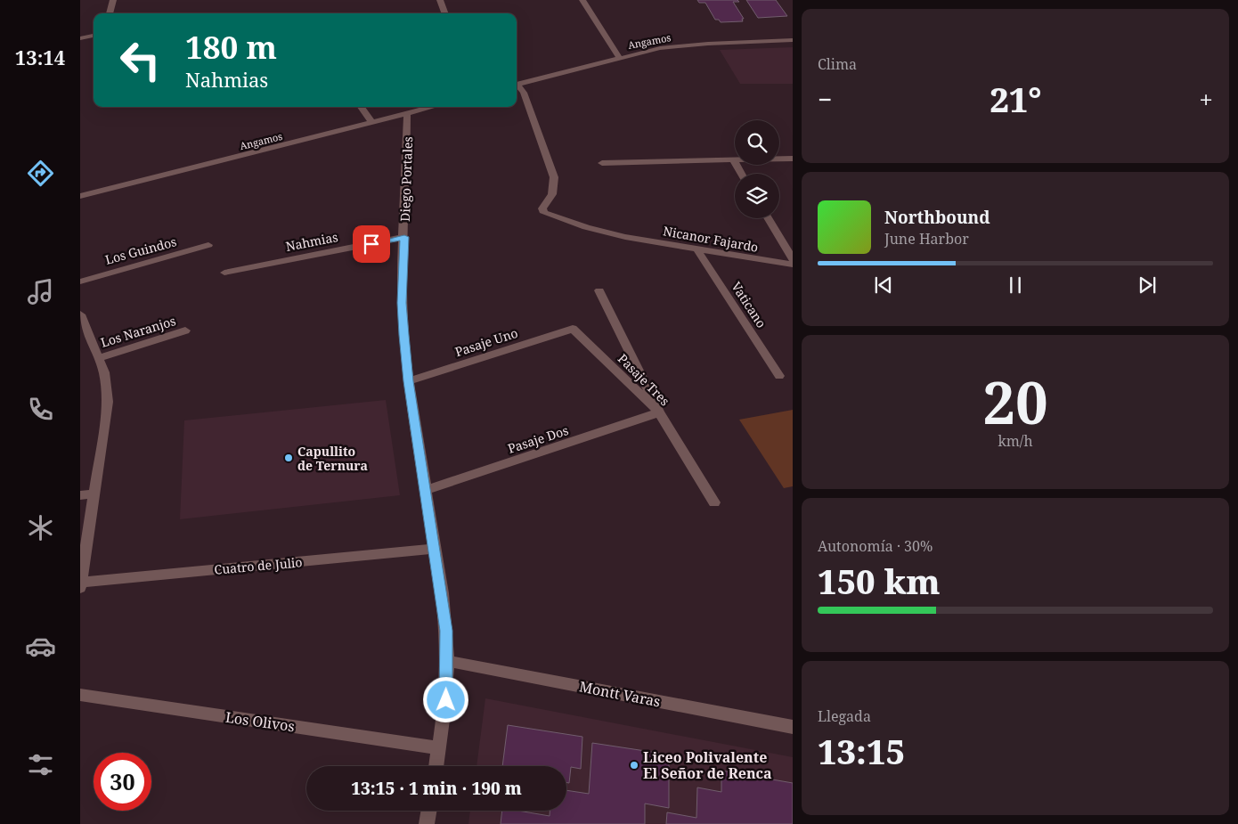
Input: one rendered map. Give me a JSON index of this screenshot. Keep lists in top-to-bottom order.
{
  "streets": {
    "street": [
      "Angamos",
      "Diego Portales",
      "Nicanor Fajardo",
      "Nahmias",
      "Los Guindos",
      "Vaticano",
      "Los Naranjos",
      "Pasaje Uno",
      "Pasaje Tres",
      "Pasaje Dos",
      "Cuatro de Julio",
      "Montt Varas",
      "Los Olivos"
    ]
  },
  "crossings": [
    ["Angamos", "Diego Portales"],
    ["Diego Portales", "Nahmias"],
    ["Diego Portales", "Pasaje Uno"],
    ["Diego Portales", "Pasaje Dos"],
    ["Diego Portales", "Cuatro de Julio"],
    ["Diego Portales", "Montt Varas"],
    ["Diego Portales", "Los Olivos"],
    ["Nicanor Fajardo", "Vaticano"],
    ["Pasaje Uno", "Pasaje Tres"],
    ["Pasaje Tres", "Pasaje Dos"]
  ],
  "places": ["Capullito de Ternura", "Liceo Polivalente El Señor de Renca"],
  "page": {
    "tabs": "13:14",
    "tile": [
      "Clima",
      ["20", "km/h"],
      ["Autonomía · 30%", "150 km"],
      ["Llegada", "13:15"]
    ],
    "turn": ["180 m", "Nahmias"],
    "heat": ["−", "21°", "+"],
    "song": ["Northbound", "June Harbor"],
    "limit": "30",
    "trip": "13:15 · 1 min · 190 m"
  }
}
